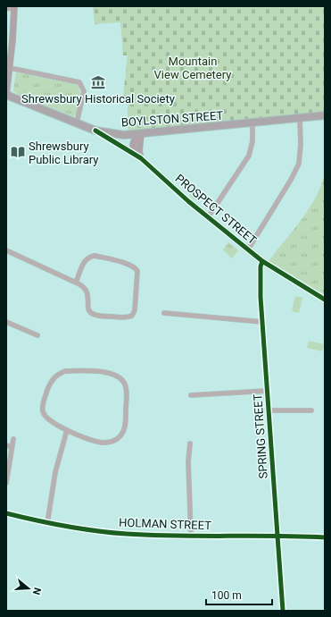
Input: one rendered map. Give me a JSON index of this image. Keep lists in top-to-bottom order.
{
  "streets": {
    "main road": ["BOYLSTON STREET"],
    "street": ["PROSPECT STREET", "SPRING STREET", "HOLMAN STREET"]
  },
  "crossings": [
    ["BOYLSTON STREET", "PROSPECT STREET"],
    ["PROSPECT STREET", "SPRING STREET"],
    ["SPRING STREET", "HOLMAN STREET"]
  ],
  "parks": ["Mountain View Cemetery"],
  "places": {
    "museum": ["Shrewsbury Historical Society"],
    "library": ["Shrewsbury Public Library"]
  },
  "scale_bar": "100 m",
  "north": "right"
}
